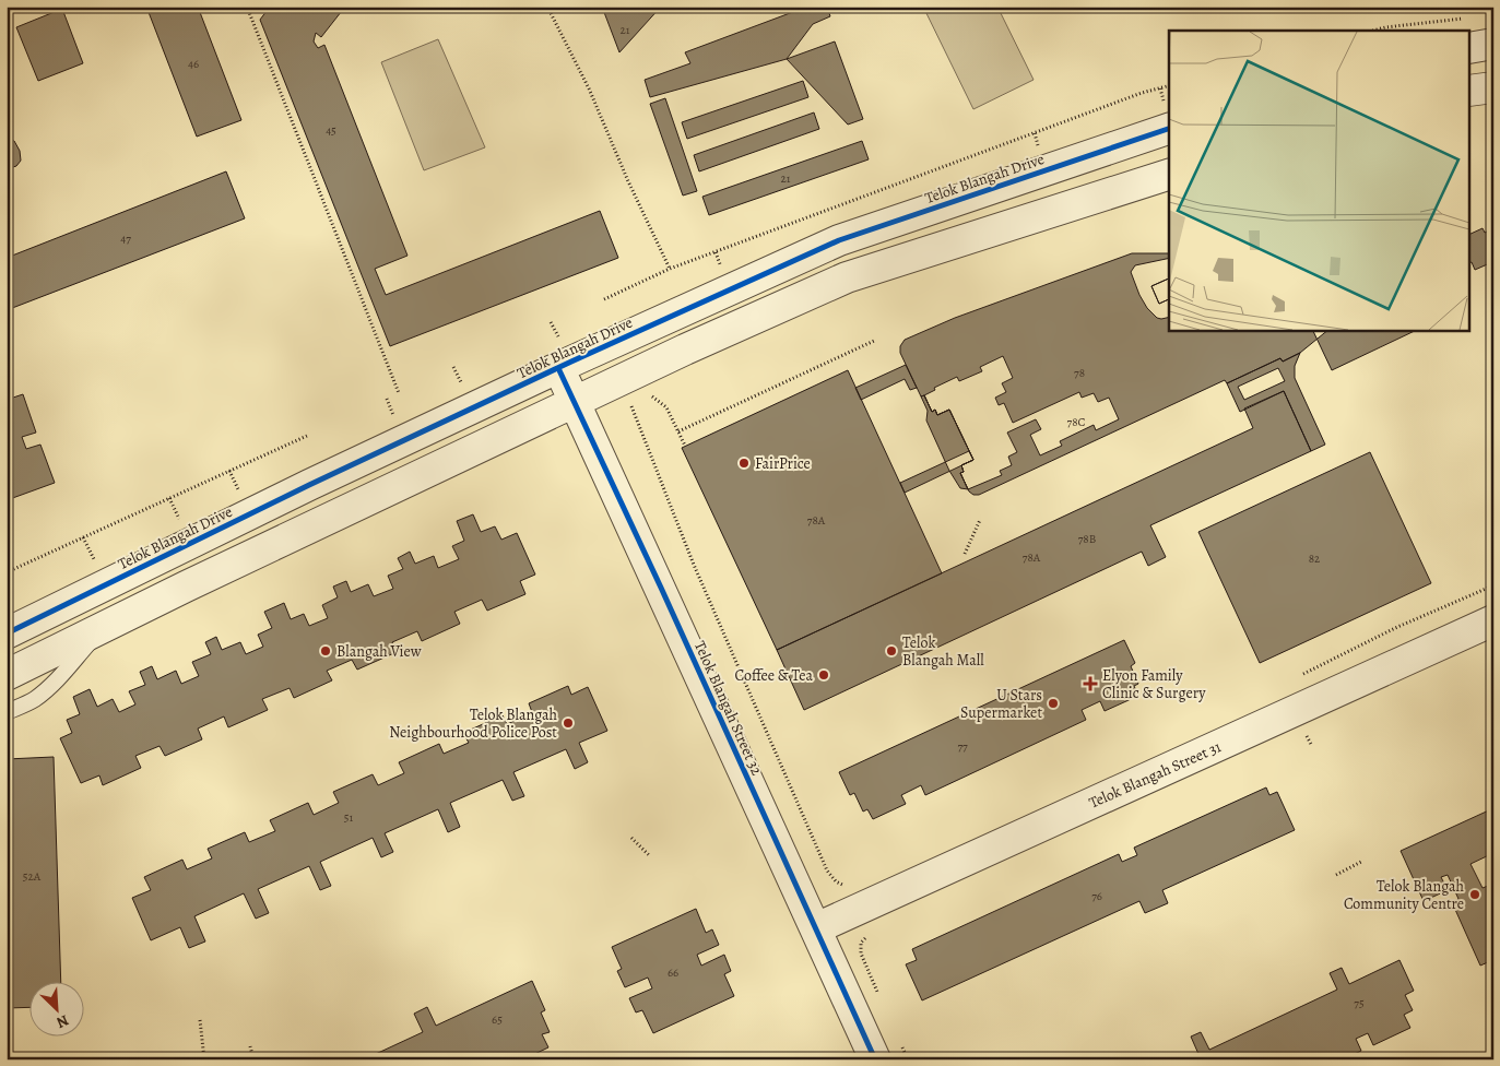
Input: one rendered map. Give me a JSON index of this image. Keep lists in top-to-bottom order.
{
  "streets": {
    "street": ["Telok Blangah Drive", "Telok Blangah Street 32", "Telok Blangah Street 31"]
  },
  "crossings": [
    ["Telok Blangah Drive", "Telok Blangah Street 32"],
    ["Telok Blangah Street 32", "Telok Blangah Street 31"]
  ],
  "places": {
    "other": [
      "FairPrice",
      "Blangah View",
      "Telok Blangah Mall",
      "Coffee & Tea",
      "U Stars Supermarket",
      "Telok Blangah Neighbourhood Police Post",
      "Telok Blangah Community Centre"
    ],
    "health": ["Elyon Family Clinic & Surgery"]
  },
  "house_numbers": [
    "21",
    "46",
    "45",
    "21",
    "47",
    "78",
    "78C",
    "78A",
    "78B",
    "78A",
    "82",
    "77",
    "51",
    "52A",
    "76",
    "66",
    "75",
    "65"
  ],
  "north": "bottom right"
}
